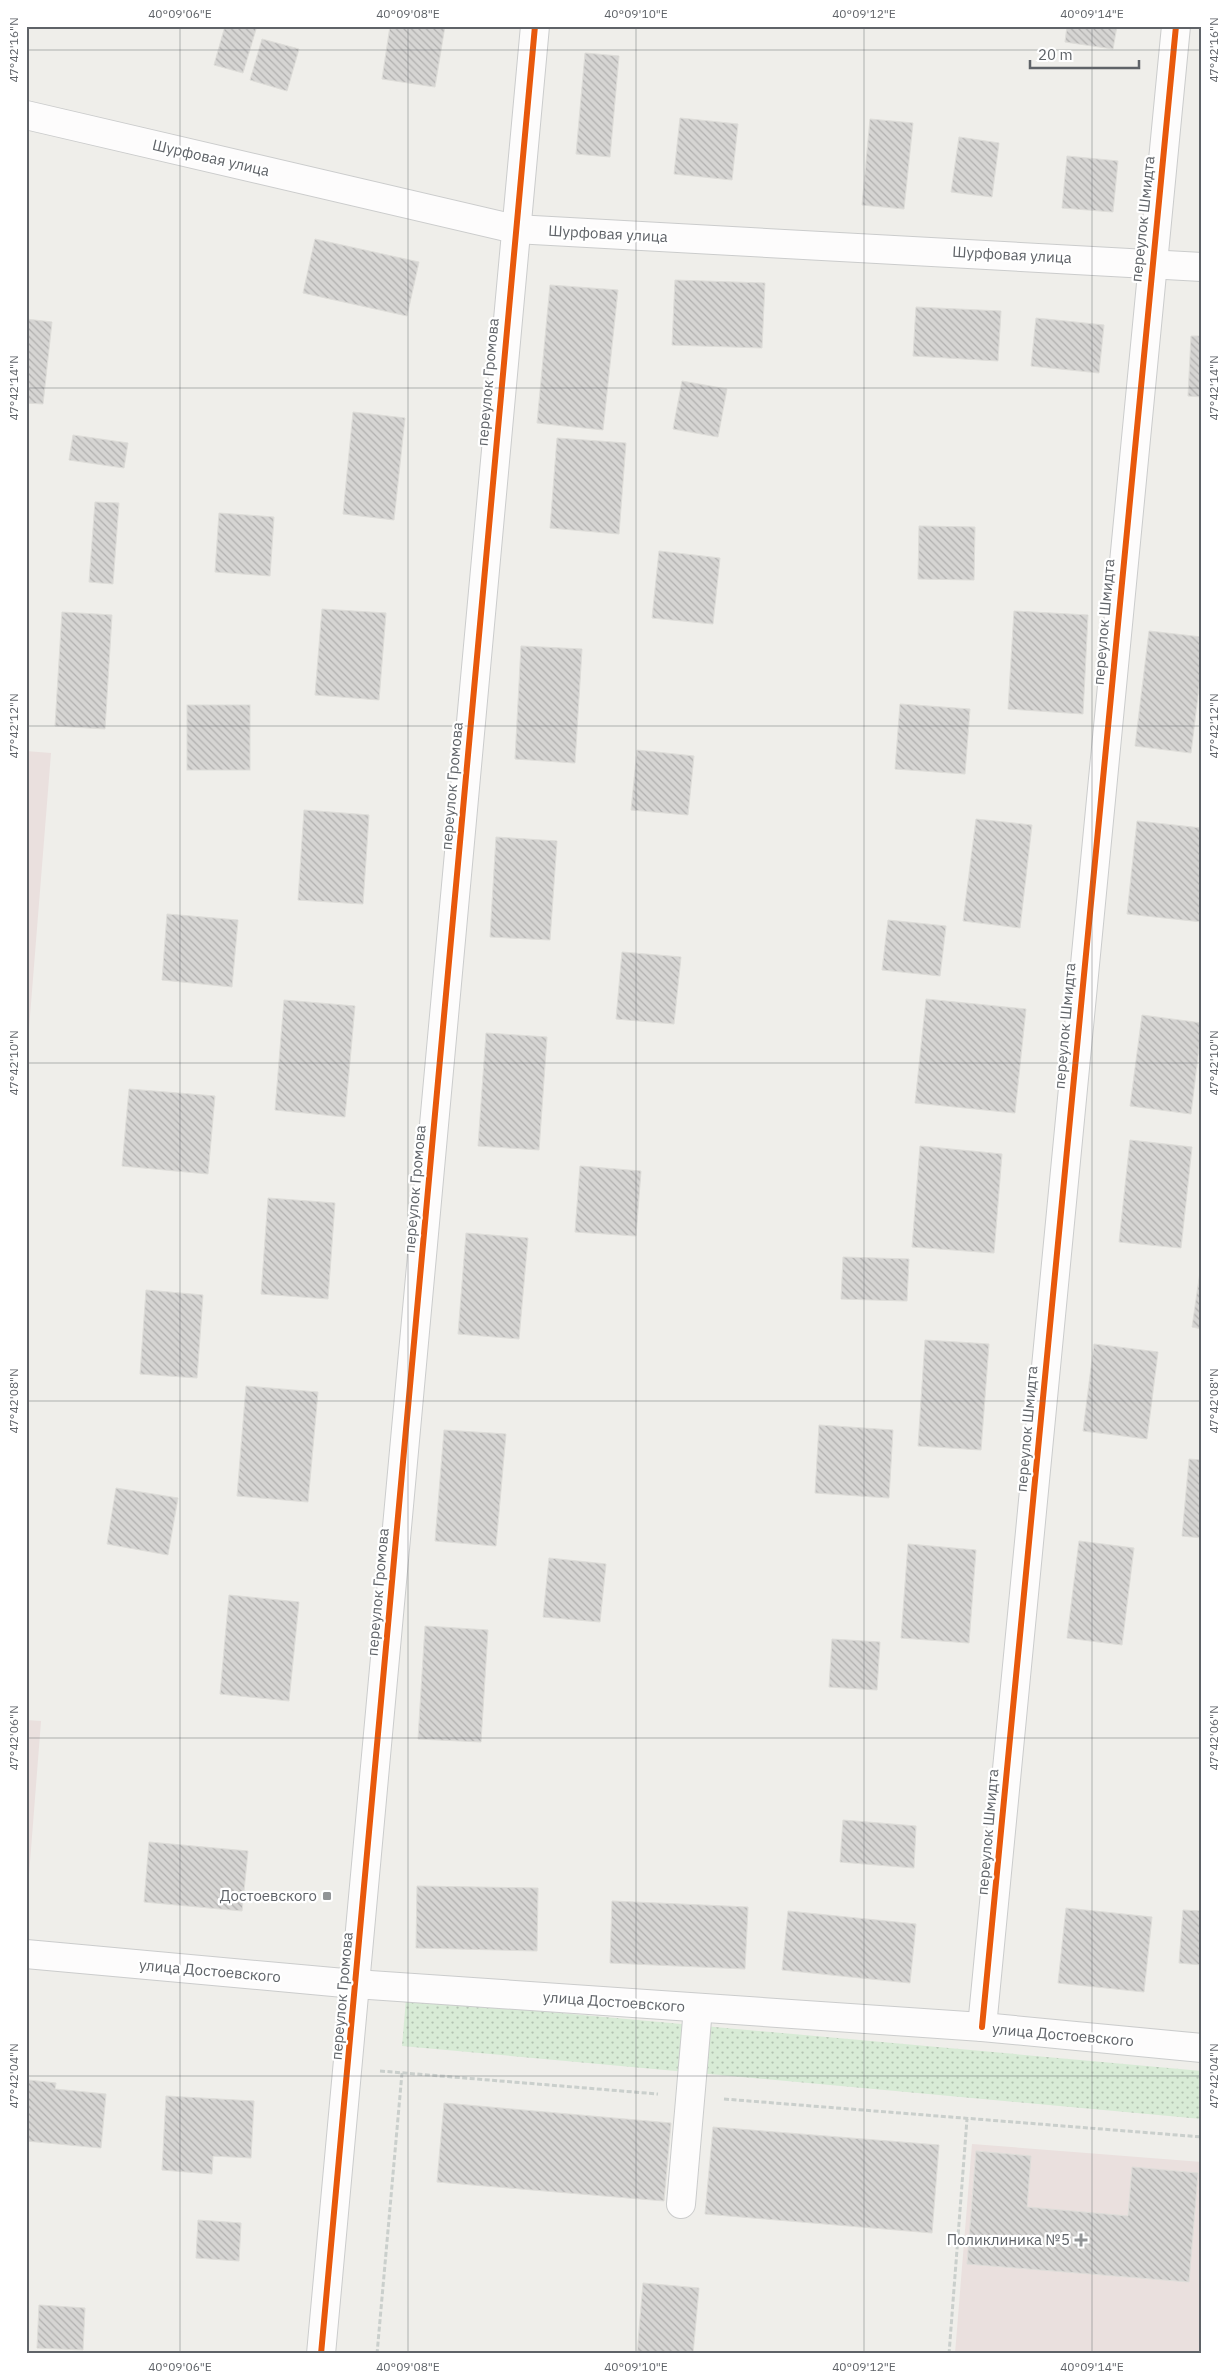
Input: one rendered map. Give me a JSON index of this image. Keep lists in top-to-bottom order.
{
  "streets": {
    "street": [
      "Шурфовая улица",
      "переулок Шмидта",
      "переулок Громова",
      "улица Достоевского"
    ]
  },
  "crossings": [
    ["Шурфовая улица", "переулок Шмидта"],
    ["Шурфовая улица", "переулок Громова"],
    ["переулок Шмидта", "улица Достоевского"],
    ["переулок Громова", "улица Достоевского"]
  ],
  "places": {
    "transit": ["Достоевского"],
    "health": ["Поликлиника №5"]
  },
  "scale_bar": "20 m",
  "coordinates": [
    "40°09'06\"E",
    "40°09'08\"E",
    "40°09'10\"E",
    "40°09'12\"E",
    "40°09'14\"E",
    "47°42'16\"N",
    "47°42'14\"N",
    "47°42'12\"N",
    "47°42'10\"N",
    "47°42'08\"N",
    "47°42'06\"N",
    "47°42'04\"N"
  ]
}
